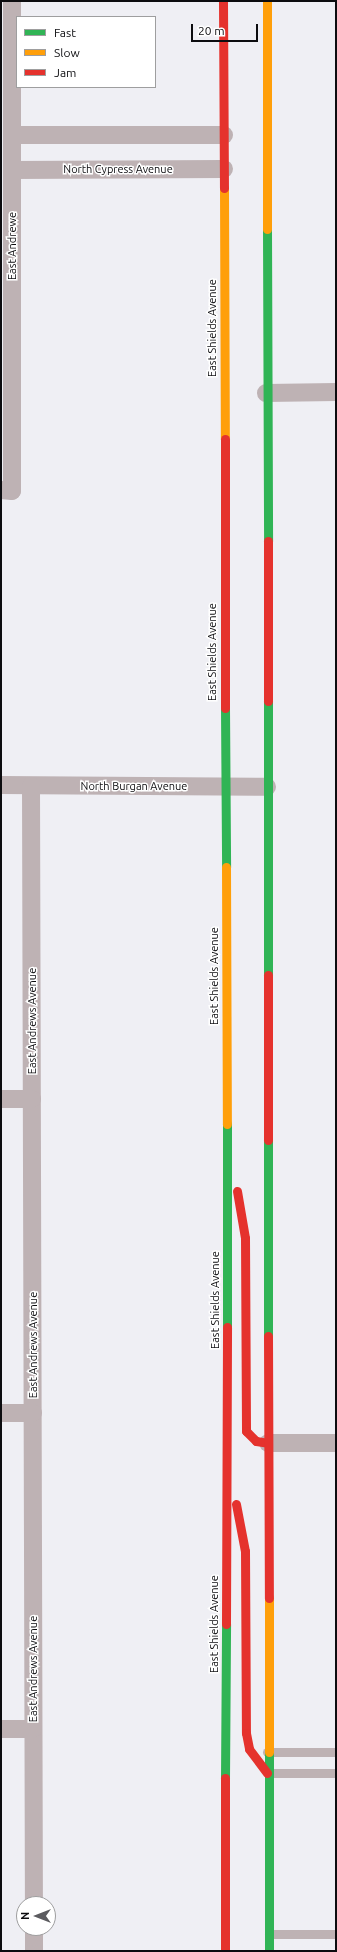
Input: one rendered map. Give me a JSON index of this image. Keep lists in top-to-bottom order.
{
  "streets": {
    "main road": ["East Shields Avenue"],
    "street": [
      "North Cypress Avenue",
      "East Andrewe",
      "North Burgan Avenue",
      "East Andrews Avenue"
    ]
  },
  "crossings": [
    ["North Cypress Avenue", "East Andrewe"],
    ["North Cypress Avenue", "East Shields Avenue"],
    ["East Shields Avenue", "North Burgan Avenue"],
    ["North Burgan Avenue", "East Andrews Avenue"]
  ],
  "legend": ["Fast", "Slow", "Jam"],
  "scale_bar": "20 m",
  "north": "left"
}
